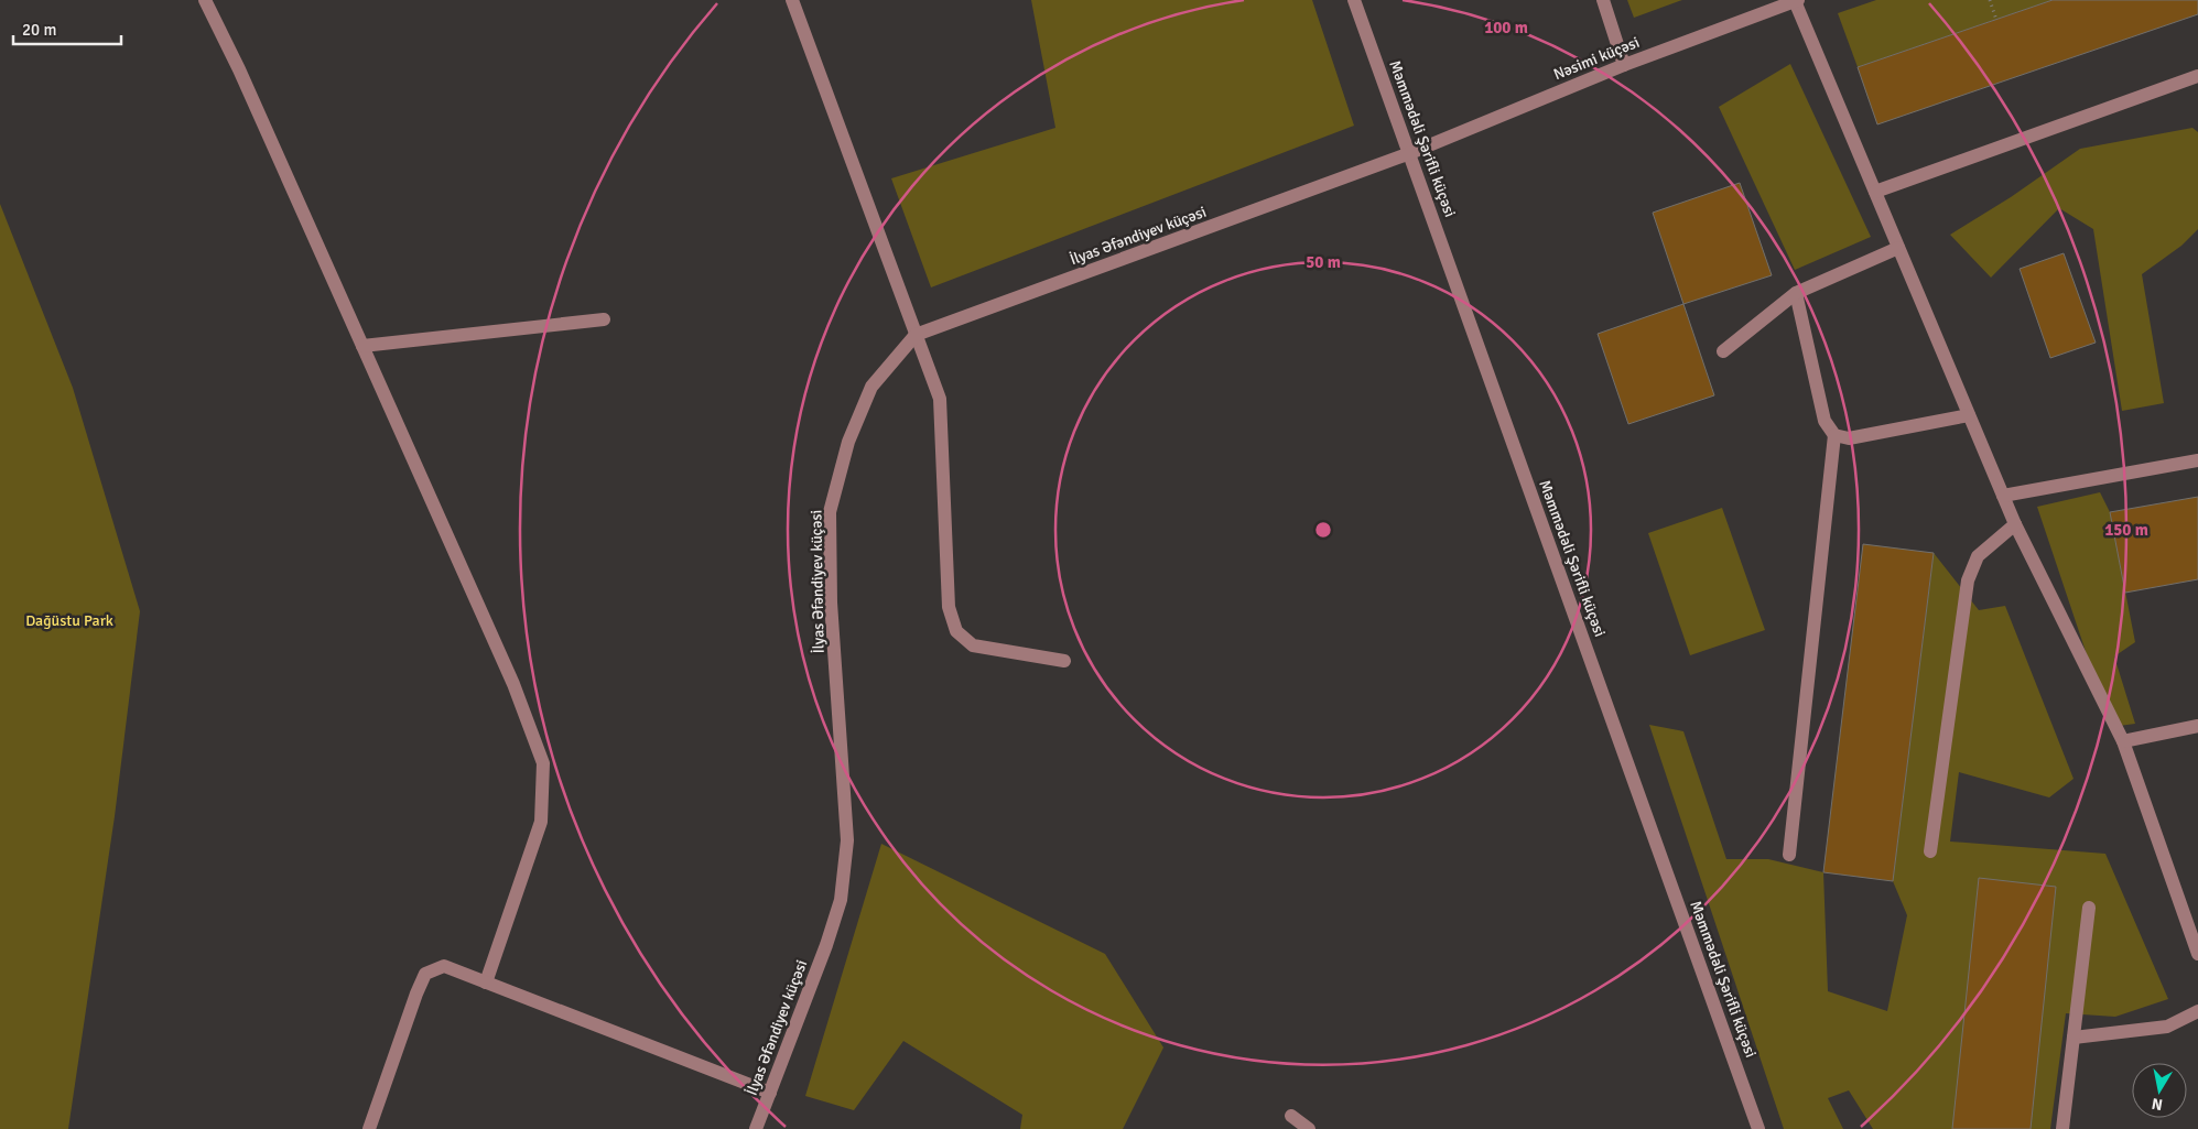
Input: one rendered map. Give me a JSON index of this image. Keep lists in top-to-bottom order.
{
  "streets": {
    "street": ["Nəsimi küçəsi", "Məmmədəli Şərifli küçəsi", "İlyas Əfəndiyev küçəsi"]
  },
  "crossings": [
    ["Nəsimi küçəsi", "Məmmədəli Şərifli küçəsi"],
    ["Nəsimi küçəsi", "İlyas Əfəndiyev küçəsi"],
    ["Məmmədəli Şərifli küçəsi", "İlyas Əfəndiyev küçəsi"]
  ],
  "parks": ["Dağüstu Park"],
  "scale_bar": "20 m",
  "north": "bottom",
  "rings": ["100 m", "50 m", "150 m"]
}
